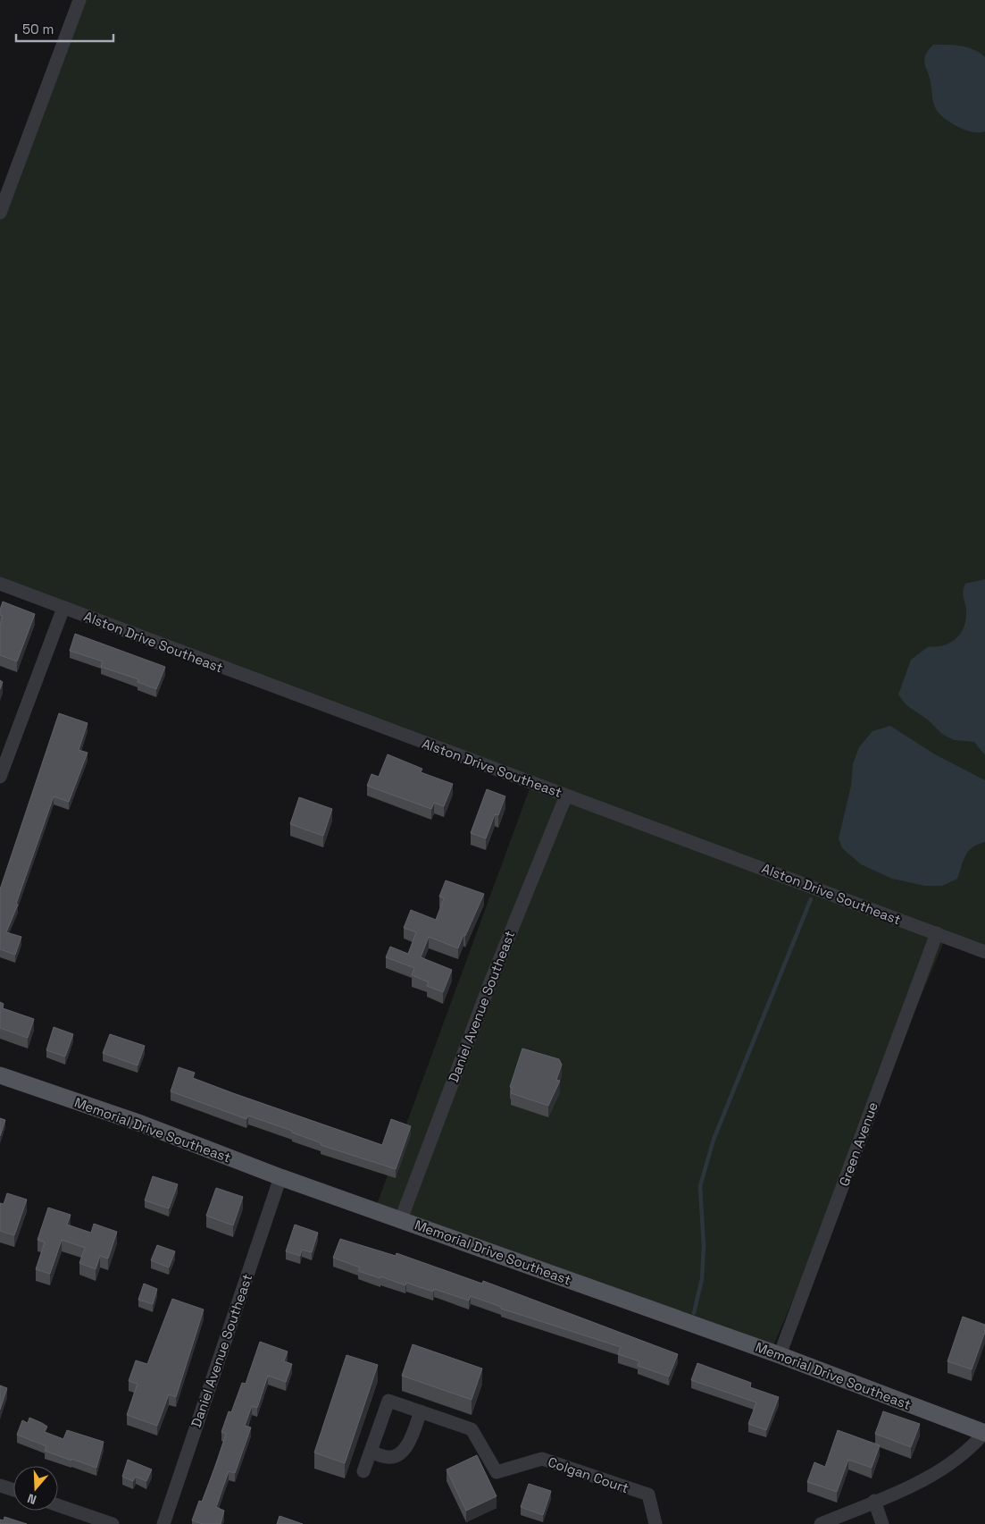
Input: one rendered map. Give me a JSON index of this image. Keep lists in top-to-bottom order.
{
  "streets": {
    "main road": ["Memorial Drive Southeast"],
    "street": [
      "Alston Drive Southeast",
      "Daniel Avenue Southeast",
      "Green Avenue",
      "Colgan Court"
    ]
  },
  "crossings": [
    ["Alston Drive Southeast", "Daniel Avenue Southeast"],
    ["Alston Drive Southeast", "Green Avenue"],
    ["Daniel Avenue Southeast", "Memorial Drive Southeast"],
    ["Memorial Drive Southeast", "Green Avenue"]
  ],
  "scale_bar": "50 m",
  "north": "bottom"
}
